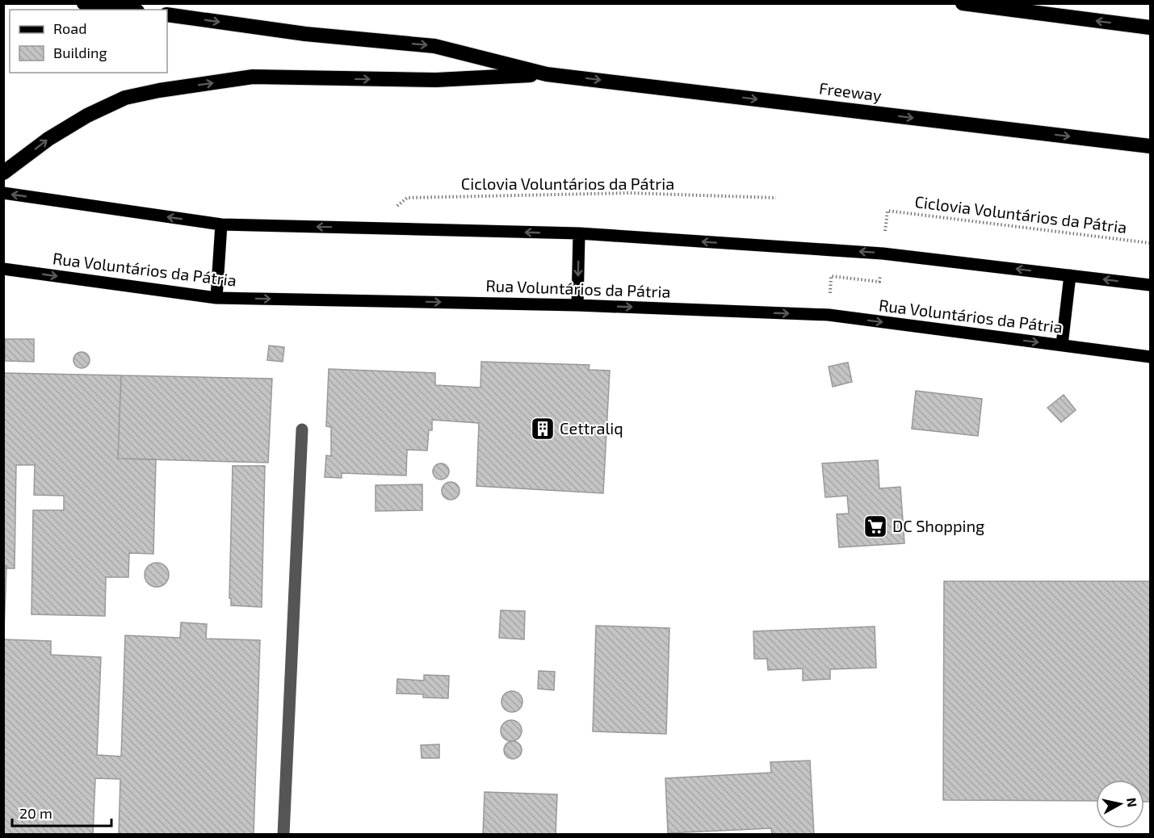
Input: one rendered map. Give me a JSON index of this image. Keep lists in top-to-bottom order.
{
  "streets": {
    "highway": ["Freeway"],
    "main road": ["Rua Voluntários da Pátria"],
    "path": ["Ciclovia Voluntários da Pátria"]
  },
  "places": {
    "building": ["Cettraliq"],
    "supermarket": ["DC Shopping"]
  },
  "legend": ["Road", "Building"],
  "scale_bar": "20 m",
  "north": "right"
}
